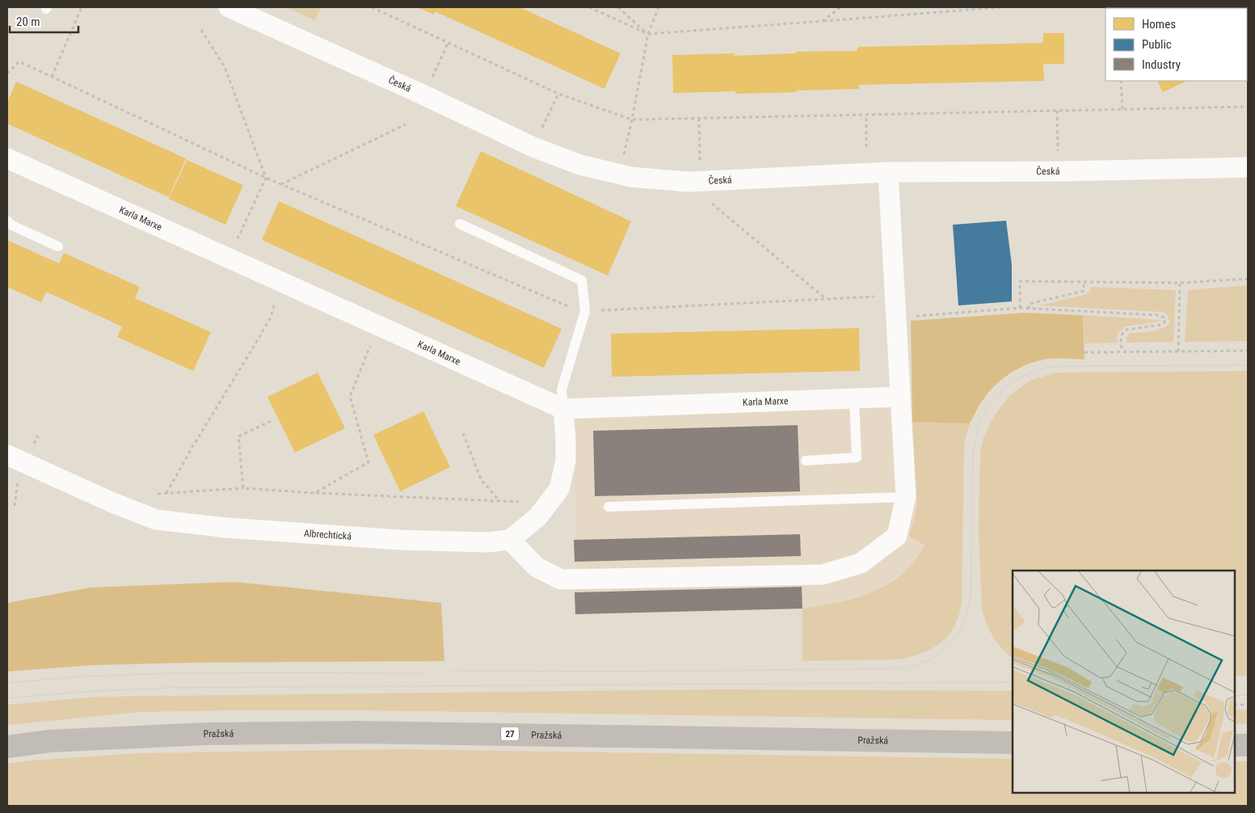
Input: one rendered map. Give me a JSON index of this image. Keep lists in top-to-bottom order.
{
  "streets": {
    "main road": ["Pražská", "27"],
    "street": ["Česká", "Karla Marxe", "Albrechtická"]
  },
  "crossings": [
    ["Karla Marxe", "Albrechtická"]
  ],
  "legend": ["Homes", "Public", "Industry"],
  "scale_bar": "20 m"
}
